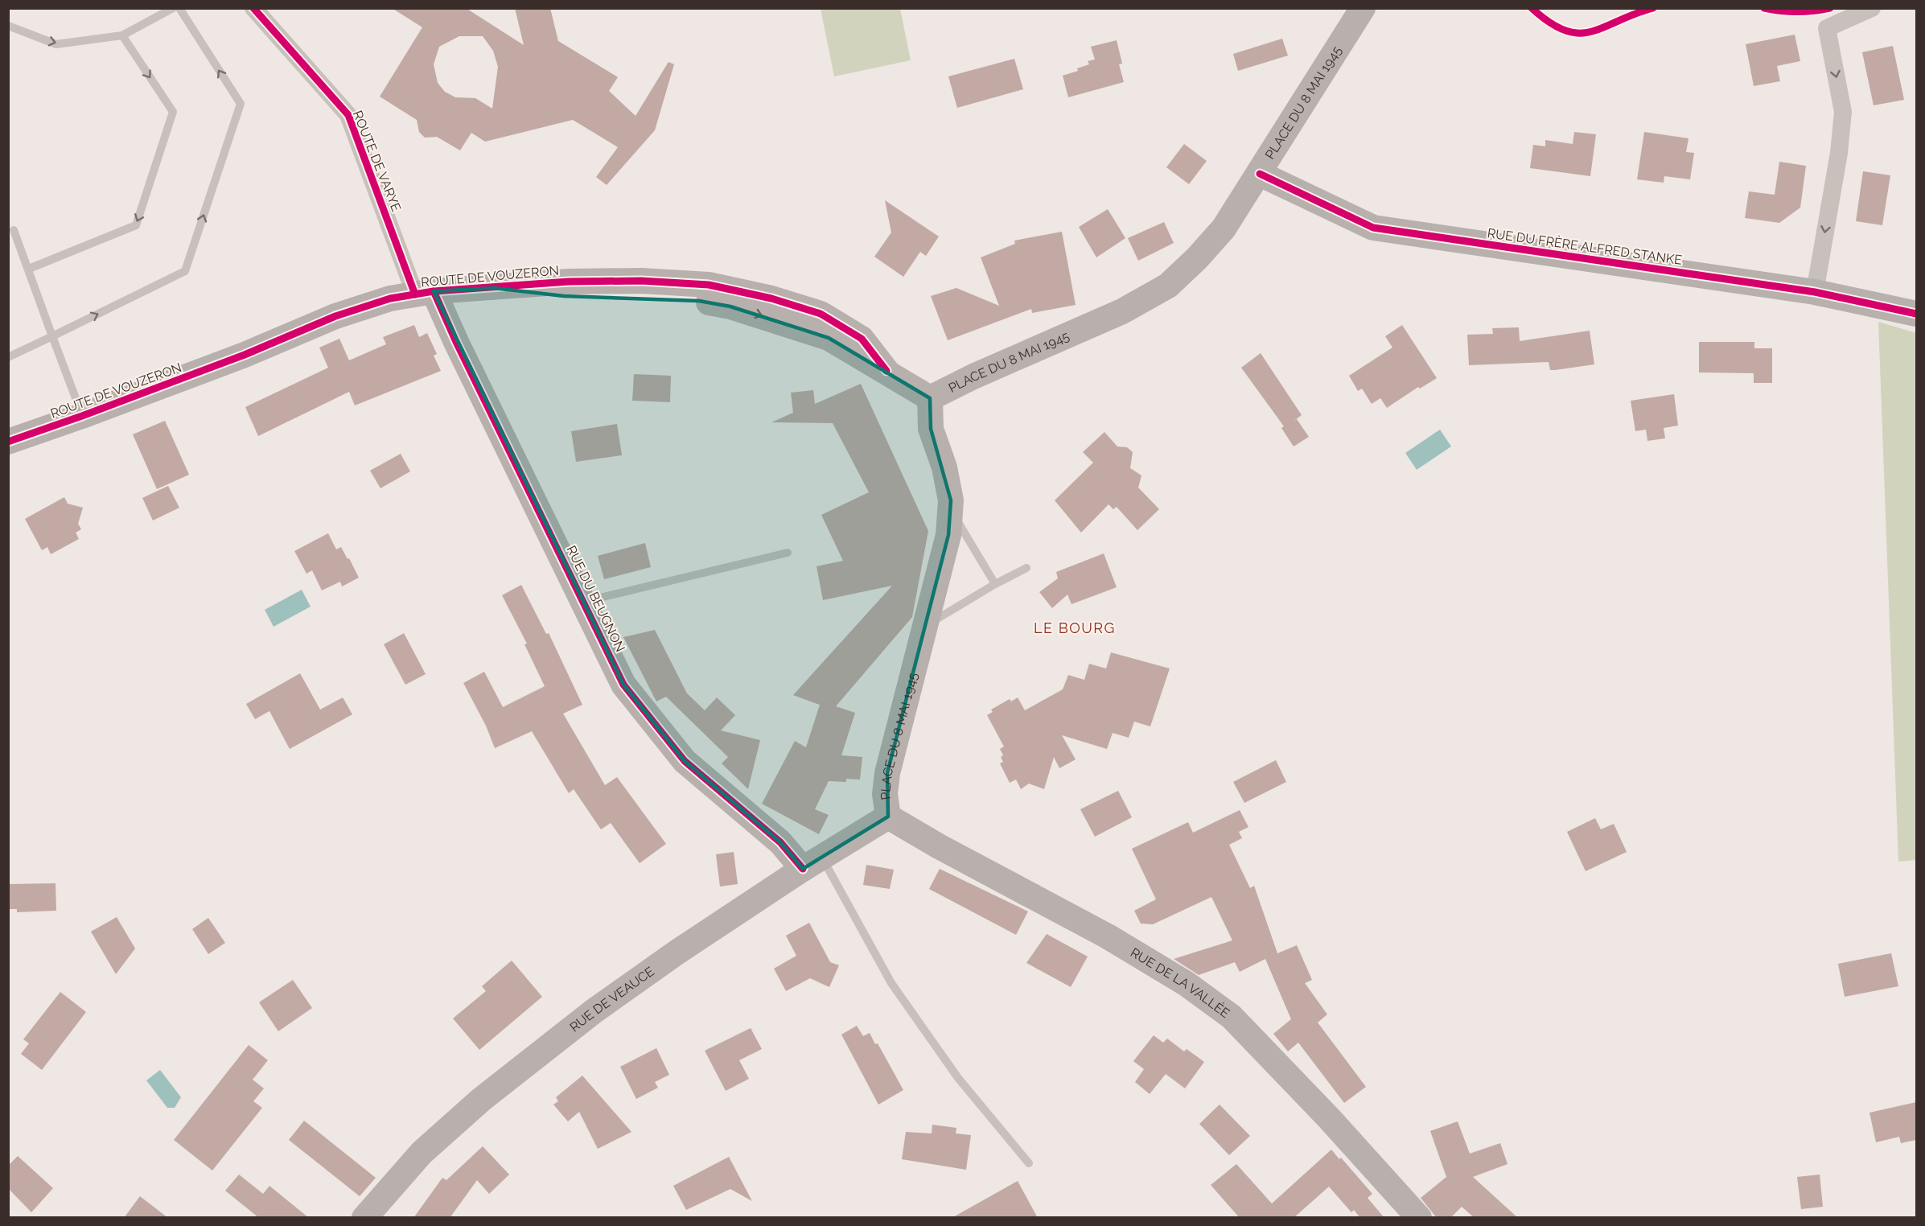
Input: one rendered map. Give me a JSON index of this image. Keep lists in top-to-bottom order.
{
  "streets": {
    "street": [
      "PLACE DU 8 MAI 1945",
      "ROUTE DE VARYE",
      "RUE DU FRÈRE ALFRED STANKE",
      "ROUTE DE VOUZERON",
      "RUE DU BEUGNON",
      "RUE DE LA VALLÉE",
      "RUE DE VEAUCE"
    ]
  },
  "crossings": [
    ["PLACE DU 8 MAI 1945", "RUE DU FRÈRE ALFRED STANKE"],
    ["PLACE DU 8 MAI 1945", "ROUTE DE VOUZERON"],
    ["PLACE DU 8 MAI 1945", "RUE DE LA VALLÉE"],
    ["PLACE DU 8 MAI 1945", "RUE DE VEAUCE"],
    ["ROUTE DE VARYE", "ROUTE DE VOUZERON"],
    ["ROUTE DE VARYE", "RUE DU BEUGNON"],
    ["ROUTE DE VOUZERON", "RUE DU BEUGNON"],
    ["RUE DU BEUGNON", "RUE DE VEAUCE"],
    ["RUE DE LA VALLÉE", "RUE DE VEAUCE"]
  ],
  "districts": ["LE BOURG"]
}
